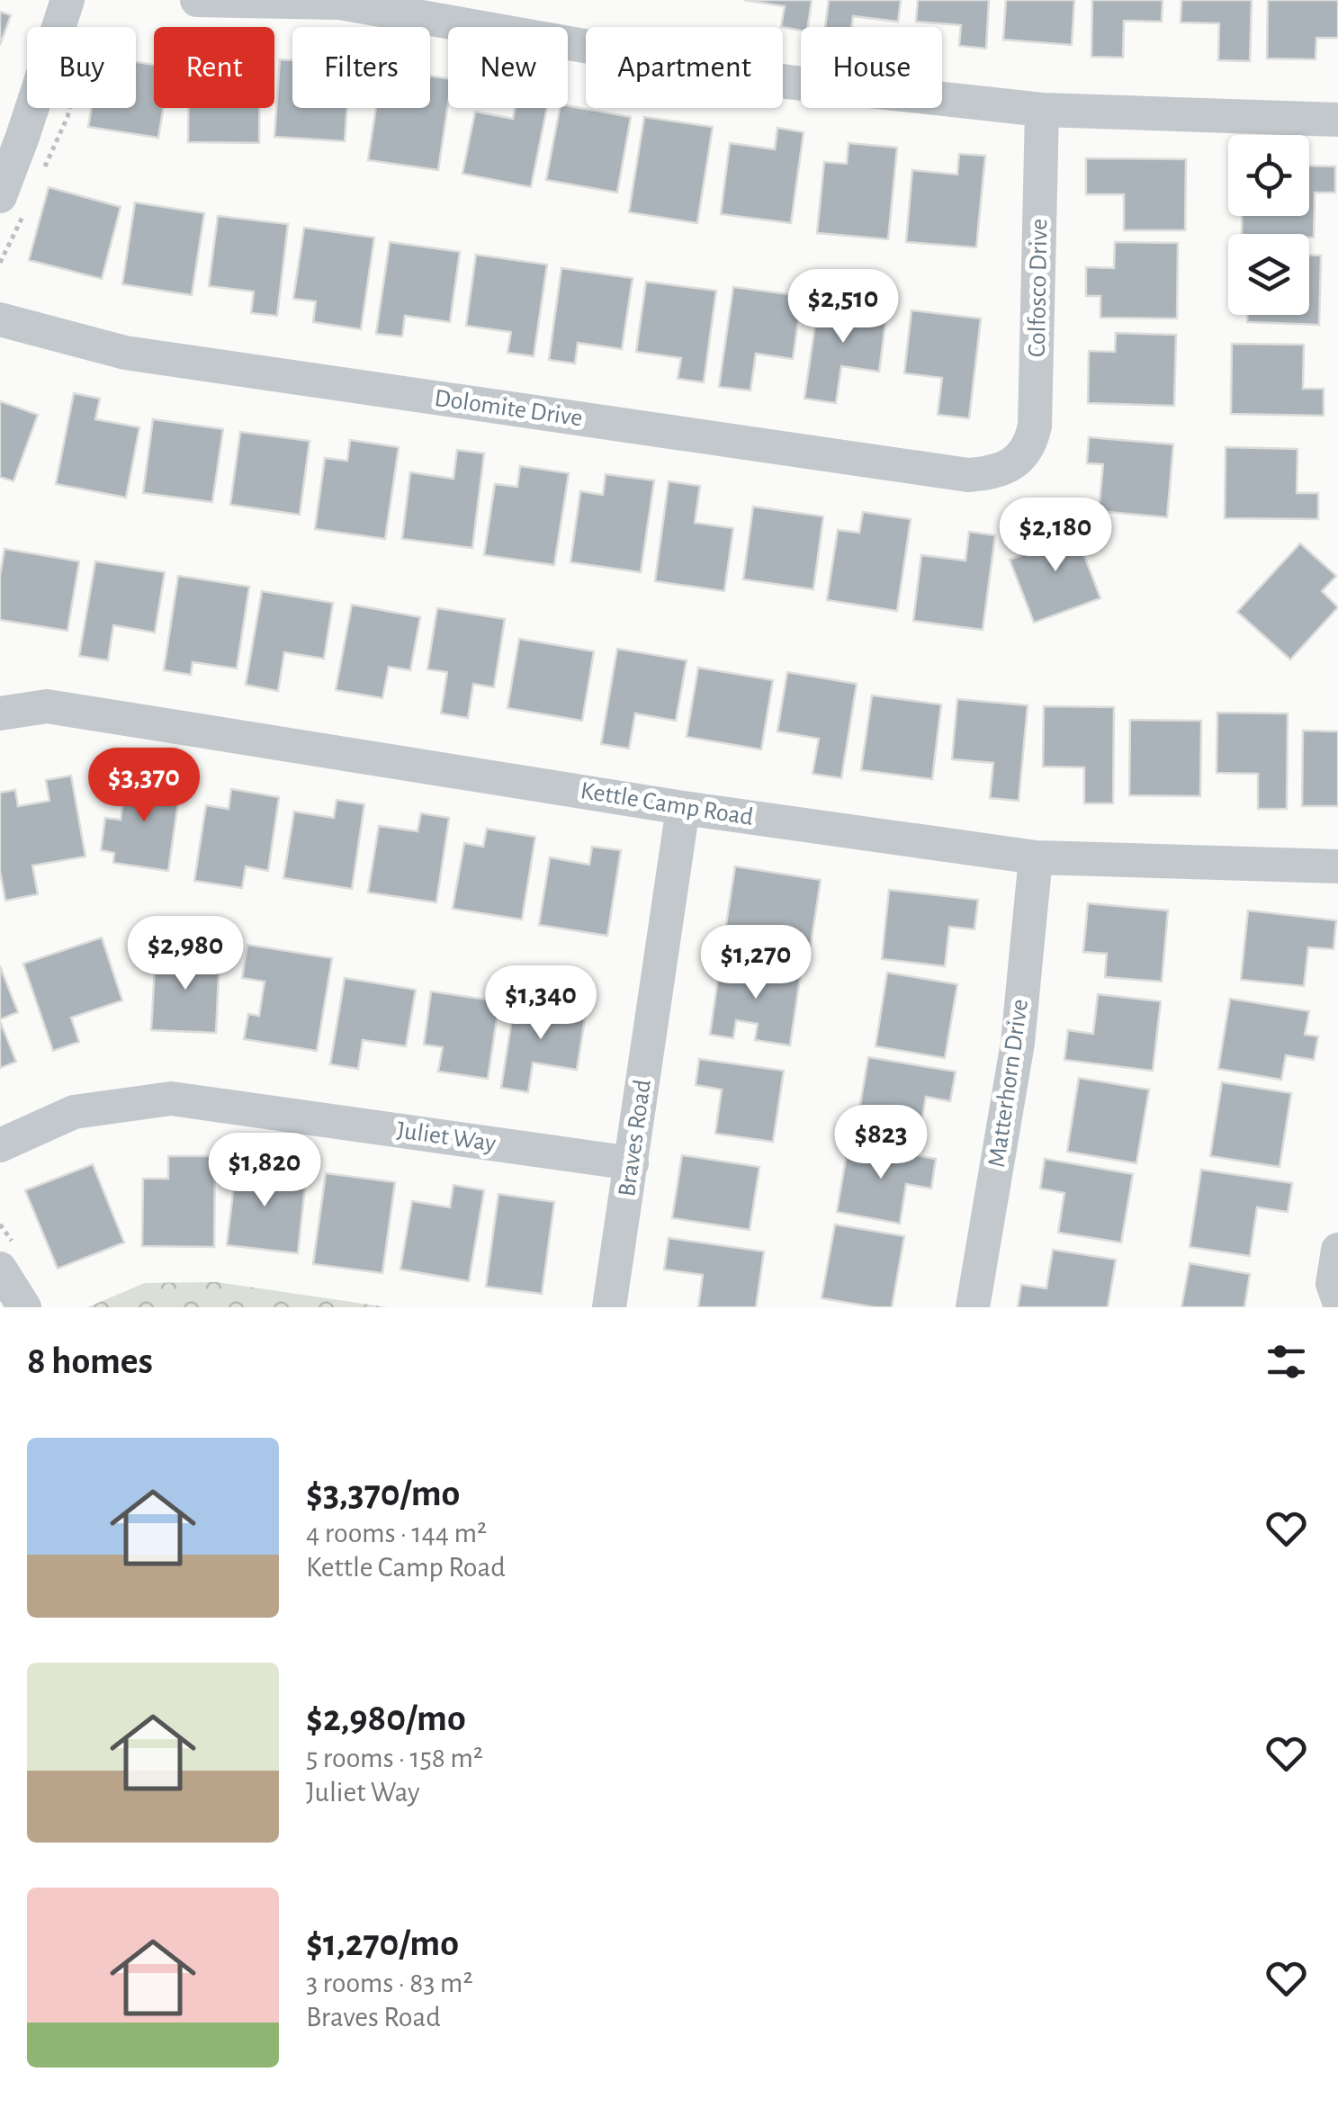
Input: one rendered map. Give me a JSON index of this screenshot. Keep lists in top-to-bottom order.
{
  "streets": {
    "street": [
      "Colfosco Drive",
      "Dolomite Drive",
      "Kettle Camp Road",
      "Matterhorn Drive",
      "Juliet Way",
      "Braves Road"
    ]
  },
  "crossings": [
    ["Colfosco Drive", "Dolomite Drive"],
    ["Kettle Camp Road", "Matterhorn Drive"],
    ["Kettle Camp Road", "Braves Road"],
    ["Juliet Way", "Braves Road"]
  ],
  "page": {
    "chip": [
      "Buy",
      "Rent",
      "Filters",
      "New",
      "Apartment",
      "House"
    ],
    "price": [
      "$2,510",
      "$2,180",
      "$3,370",
      "$2,980",
      "$1,270",
      "$1,340",
      "$823",
      "$1,820"
    ],
    "heading": "8 homes",
    "list": [
      {
        "name": "$3,370/mo",
        "note": "4 rooms · 144 m² · Kettle Camp Road"
      },
      {
        "name": "$2,980/mo",
        "note": "5 rooms · 158 m² · Juliet Way"
      },
      {
        "name": "$1,270/mo",
        "note": "3 rooms · 83 m² · Braves Road"
      }
    ]
  }
}
